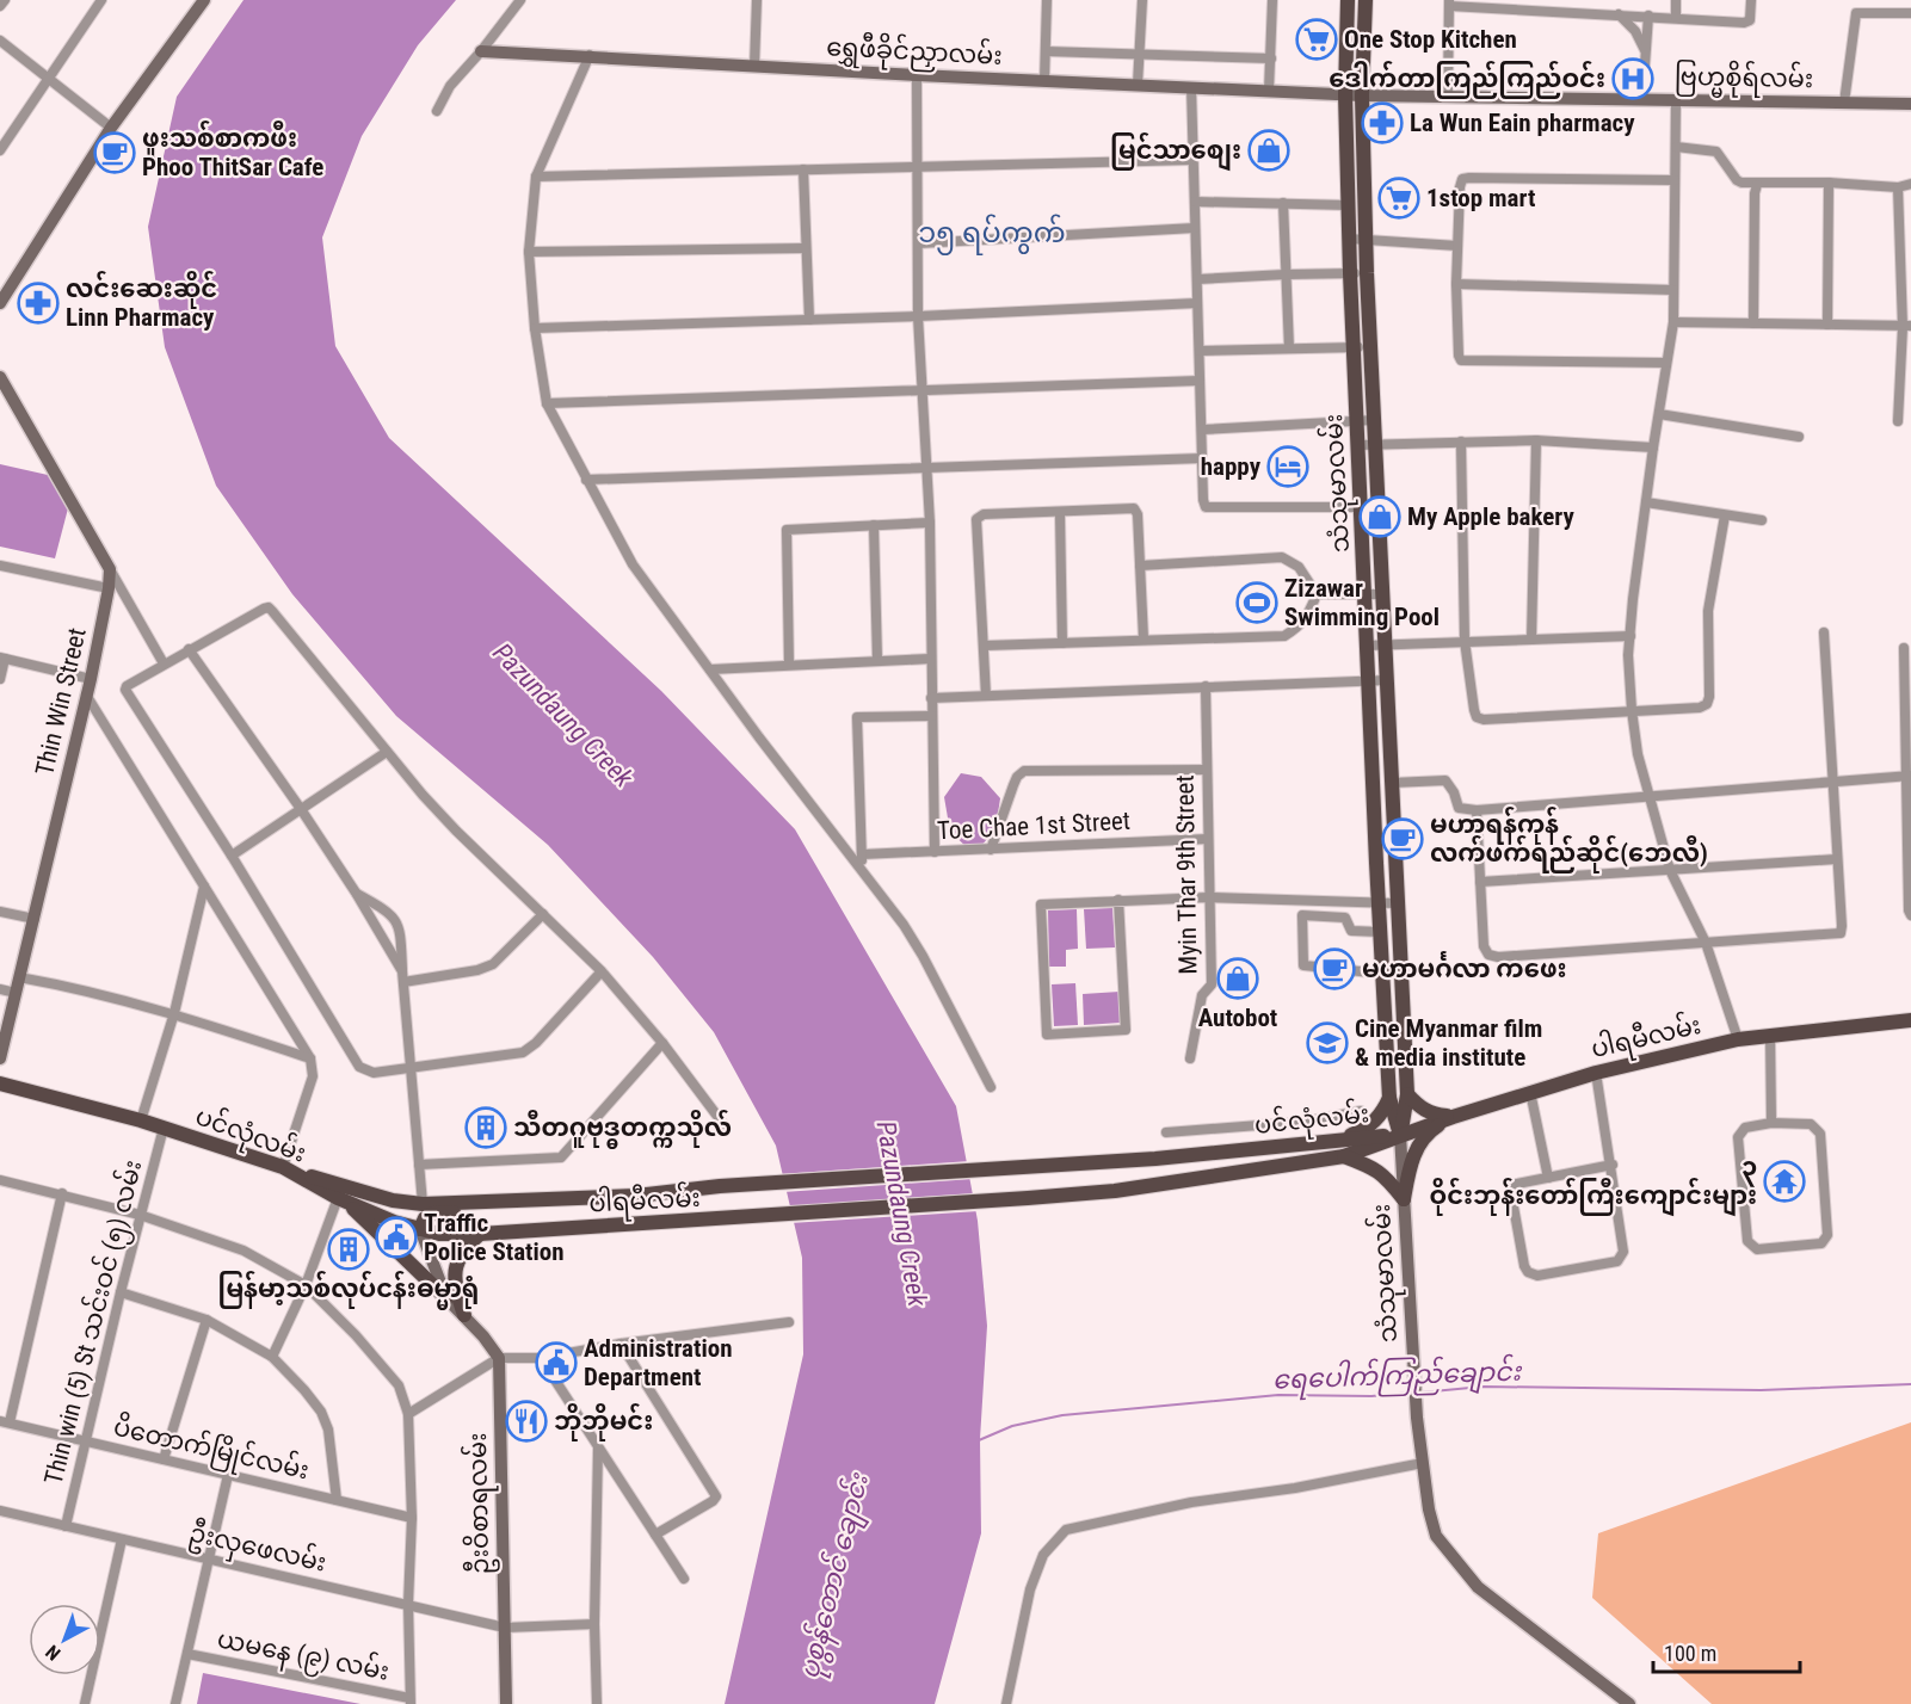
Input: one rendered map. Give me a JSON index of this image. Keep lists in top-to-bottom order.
{
  "streets": {
    "main road": [
      "ရွှေဖီခိုင်ညှာလမ်း",
      "ဗြဟ္မစိုရ်လမ်း",
      "သံသုမာလမ်း",
      "Thin Win Street",
      "ပါရမီလမ်း",
      "ပင်လုံလမ်း",
      "ဦးဝိစာရလမ်း"
    ],
    "street": [
      "Toe Chae 1st Street",
      "Myin Thar 9th Street",
      "Thin win (5) St သင်းဝင် (၅) လမ်း",
      "ပိတောက်မြိုင်လမ်း",
      "ဦးလှဖေလမ်း",
      "ယမနေ (၉) လမ်း"
    ]
  },
  "crossings": [
    ["ရွှေဖီခိုင်ညှာလမ်း", "ဗြဟ္မစိုရ်လမ်း"],
    ["ရွှေဖီခိုင်ညှာလမ်း", "သံသုမာလမ်း"],
    ["ဗြဟ္မစိုရ်လမ်း", "သံသုမာလမ်း"],
    ["သံသုမာလမ်း", "ပါရမီလမ်း"],
    ["သံသုမာလမ်း", "ပင်လုံလမ်း"],
    ["Toe Chae 1st Street", "Myin Thar 9th Street"],
    ["ပါရမီလမ်း", "ပင်လုံလမ်း"],
    ["ပင်လုံလမ်း", "Thin win (5) St သင်းဝင် (၅) လမ်း"],
    ["Thin win (5) St သင်းဝင် (၅) လမ်း", "ပိတောက်မြိုင်လမ်း"],
    ["Thin win (5) St သင်းဝင် (၅) လမ်း", "ဦးလှဖေလမ်း"],
    ["ဦးဝိစာရလမ်း", "ဦးလှဖေလမ်း"]
  ],
  "districts": ["၁၅ ရပ်ကွက်"],
  "water": ["Pazundaung Creek", "ရေပေါက်ကြည်ချောင်း", "ပုစွန်တောင် ချောင်း"],
  "places": {
    "supermarket": ["One Stop Kitchen", "1stop mart"],
    "hospital": ["ဒေါက်တာကြည်ကြည်ဝင်း"],
    "pharmacy": ["La Wun Eain pharmacy", "လင်းဆေးဆိုင် Linn Pharmacy"],
    "shop": ["မြင်သာစျေး", "My Apple bakery", "Autobot"],
    "cafe": ["ဖူးသစ်စာကဖီး Phoo ThitSar Cafe", "မဟာရန်ကုန် လက်ဖက်ရည်ဆိုင်(ဘေလီ)", "မဟာမင်္ဂလာ ကဖေး"],
    "hotel": ["happy"],
    "sports": ["Zizawar Swimming Pool"],
    "school or university": ["Cine Myanmar film & media institute"],
    "building": ["သီတဂူဗုဒ္ဓတက္ကသိုလ်", "မြန်မာ့သစ်လုပ်ငန်းဓမ္မာရုံ"],
    "temple": ["၃ ဝိုင်းဘုန်းတော်ကြီးကျောင်းများ"],
    "public building": ["Traffic Police Station", "Administration Department"],
    "restaurant": ["ဘိုဘိုမင်း"]
  },
  "scale_bar": "100 m",
  "north": "bottom left"
}
